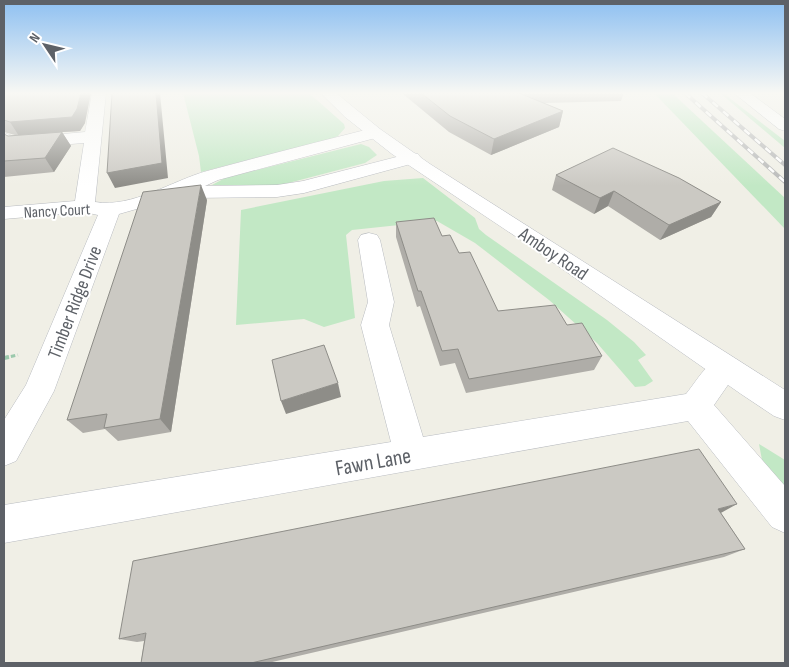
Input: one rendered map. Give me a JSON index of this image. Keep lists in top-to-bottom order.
{
  "streets": {
    "street": [
      "Nancy Court",
      "Amboy Road",
      "Timber Ridge Drive",
      "Fawn Lane"
    ]
  },
  "crossings": [
    ["Nancy Court", "Timber Ridge Drive"]
  ],
  "north": "top left"
}
